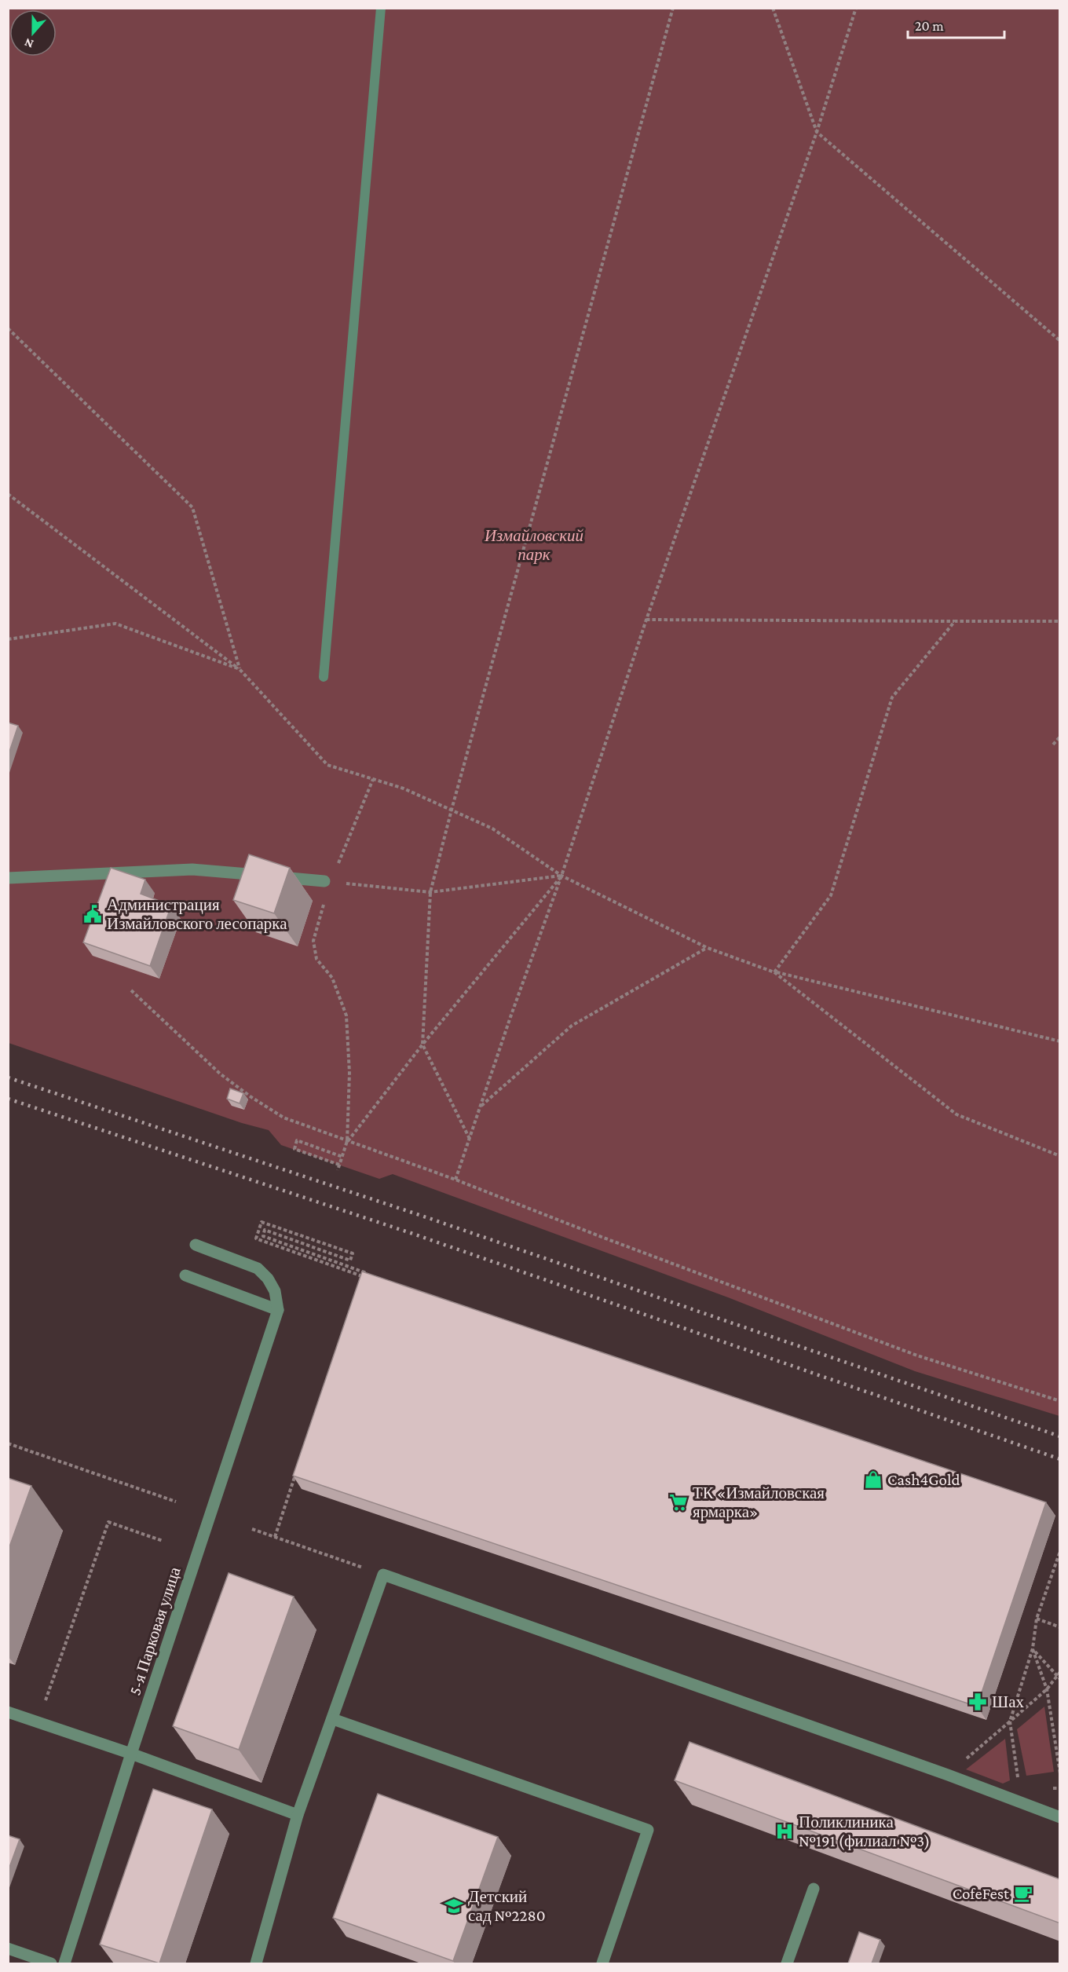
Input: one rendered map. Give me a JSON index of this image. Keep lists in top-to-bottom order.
{
  "streets": {
    "street": ["5-я Парковая улица"]
  },
  "parks": ["Измайловский парк"],
  "places": {
    "public building": ["Администрация Измайловского лесопарка"],
    "shop": ["Cash4Gold"],
    "supermarket": ["ТК «Измайловская ярмарка»"],
    "pharmacy": ["Шах"],
    "hospital": ["Поликлиника №191 (филиал №3)"],
    "cafe": ["CofeFest"],
    "school or university": ["Детский сад №2280"]
  },
  "scale_bar": "20 m",
  "north": "bottom"
}
